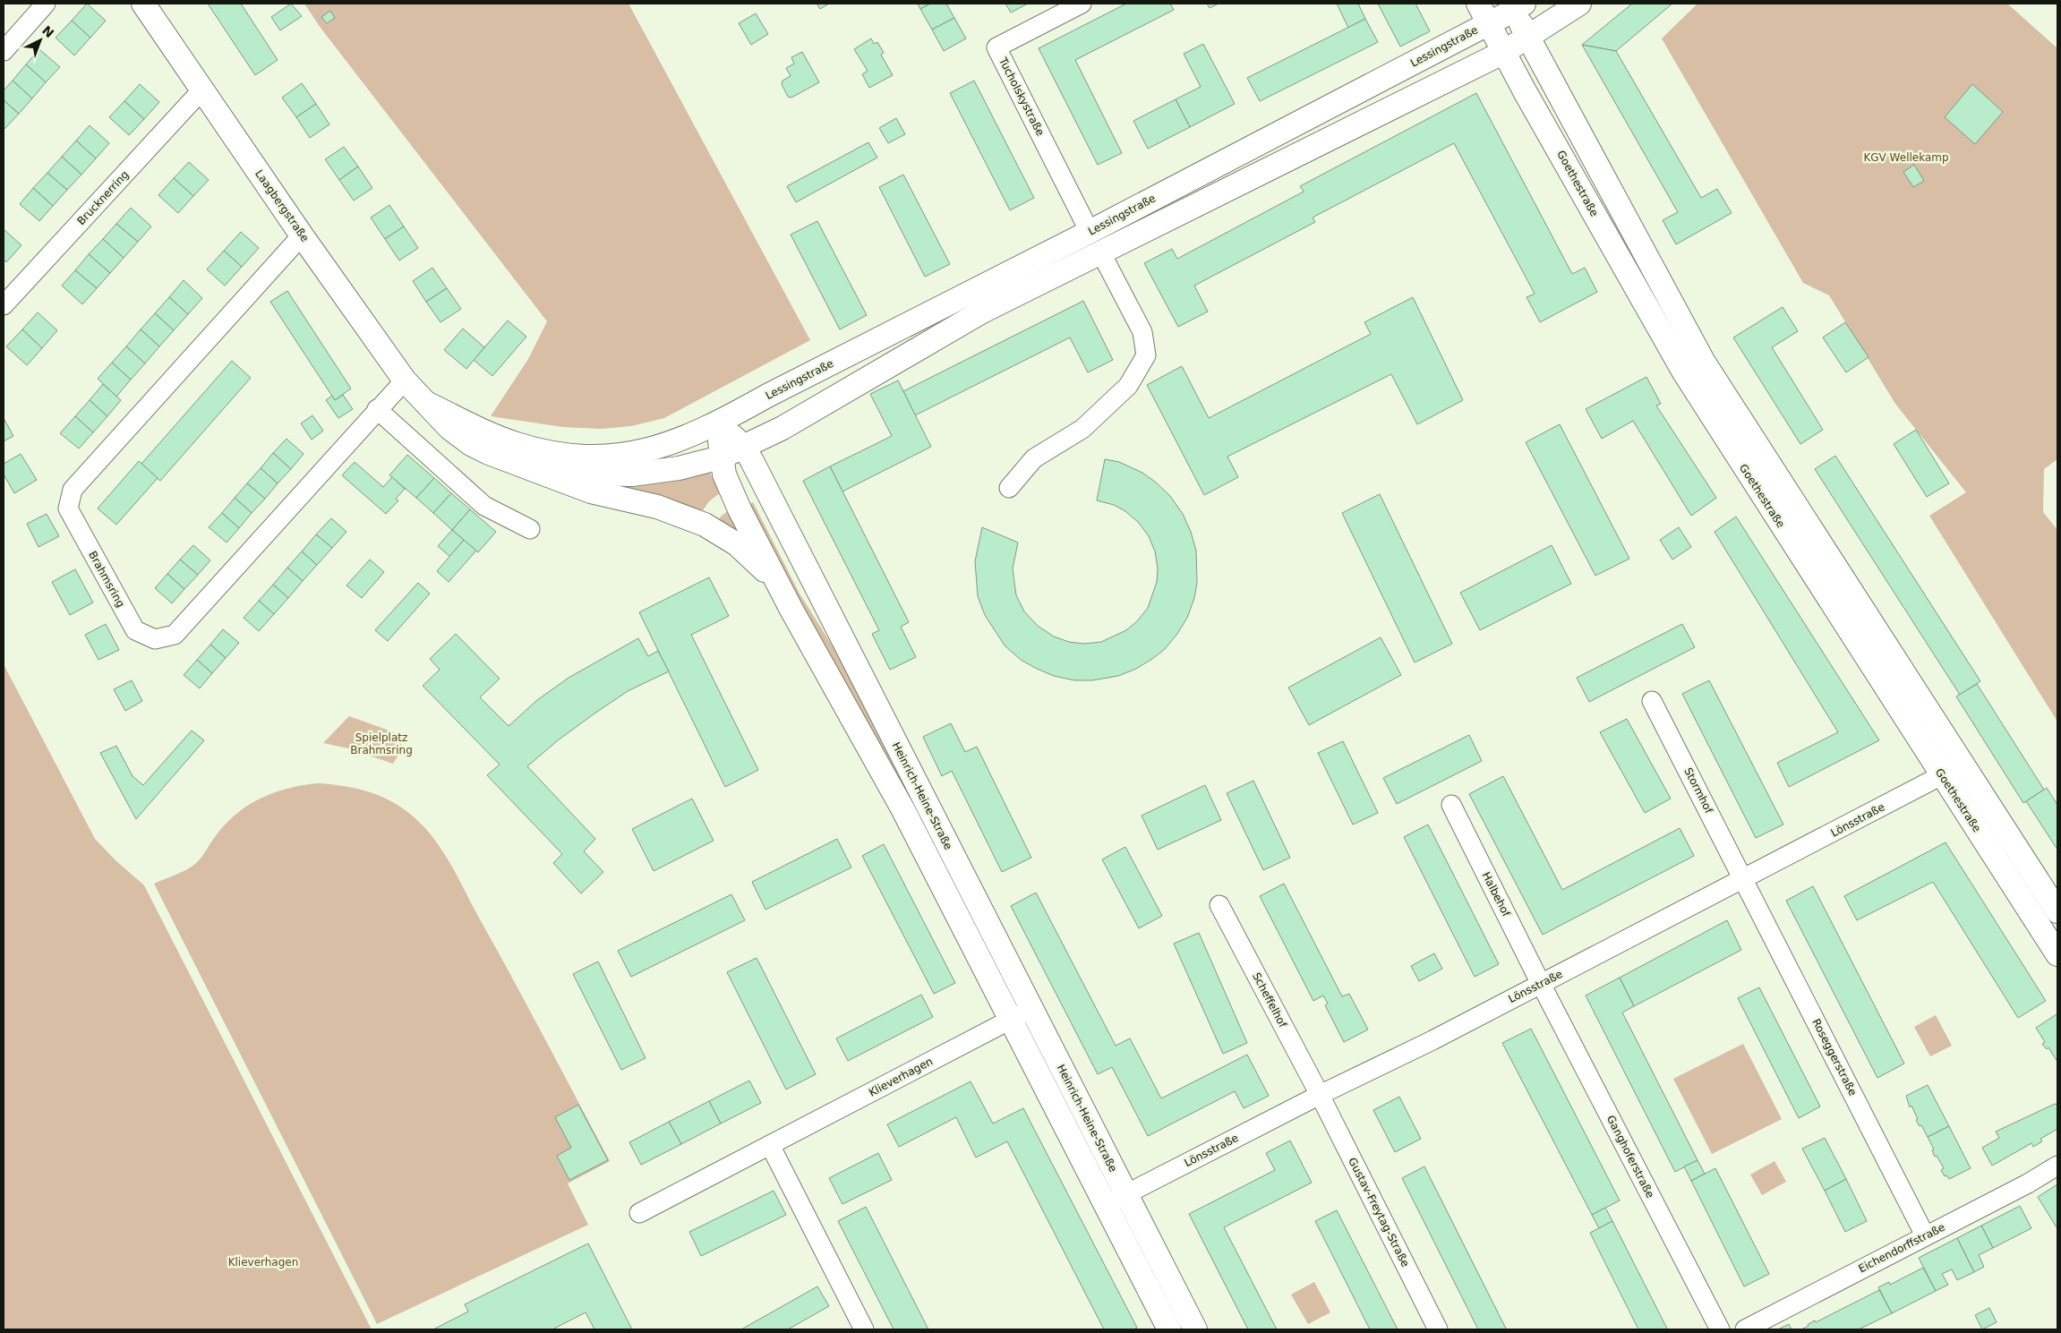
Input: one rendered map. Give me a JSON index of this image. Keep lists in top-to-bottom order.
{
  "streets": {
    "street": [
      "Lessingstraße",
      "Tucholskystraße",
      "Goethestraße",
      "Brucknerring",
      "Laagbergstraße",
      "Brahmsring",
      "Stormhof",
      "Heinrich-Heine-Straße",
      "Lönsstraße",
      "Halbehof",
      "Scheffelhof",
      "Roseggerstraße",
      "Klieverhagen",
      "Ganghoferstraße",
      "Gustav-Freytag-Straße",
      "Eichendorffstraße"
    ]
  },
  "crossings": [
    ["Lessingstraße", "Tucholskystraße"],
    ["Lessingstraße", "Goethestraße"],
    ["Lessingstraße", "Laagbergstraße"],
    ["Lessingstraße", "Heinrich-Heine-Straße"],
    ["Goethestraße", "Lönsstraße"],
    ["Brucknerring", "Laagbergstraße"],
    ["Laagbergstraße", "Brahmsring"],
    ["Laagbergstraße", "Heinrich-Heine-Straße"],
    ["Stormhof", "Lönsstraße"],
    ["Stormhof", "Roseggerstraße"],
    ["Heinrich-Heine-Straße", "Lönsstraße"],
    ["Heinrich-Heine-Straße", "Klieverhagen"],
    ["Lönsstraße", "Halbehof"],
    ["Lönsstraße", "Scheffelhof"],
    ["Lönsstraße", "Roseggerstraße"],
    ["Lönsstraße", "Ganghoferstraße"],
    ["Lönsstraße", "Gustav-Freytag-Straße"],
    ["Halbehof", "Ganghoferstraße"],
    ["Scheffelhof", "Gustav-Freytag-Straße"],
    ["Roseggerstraße", "Eichendorffstraße"]
  ],
  "parks": ["KGV Wellekamp", "Spielplatz Brahmsring", "Klieverhagen"],
  "north": "top right"
}
